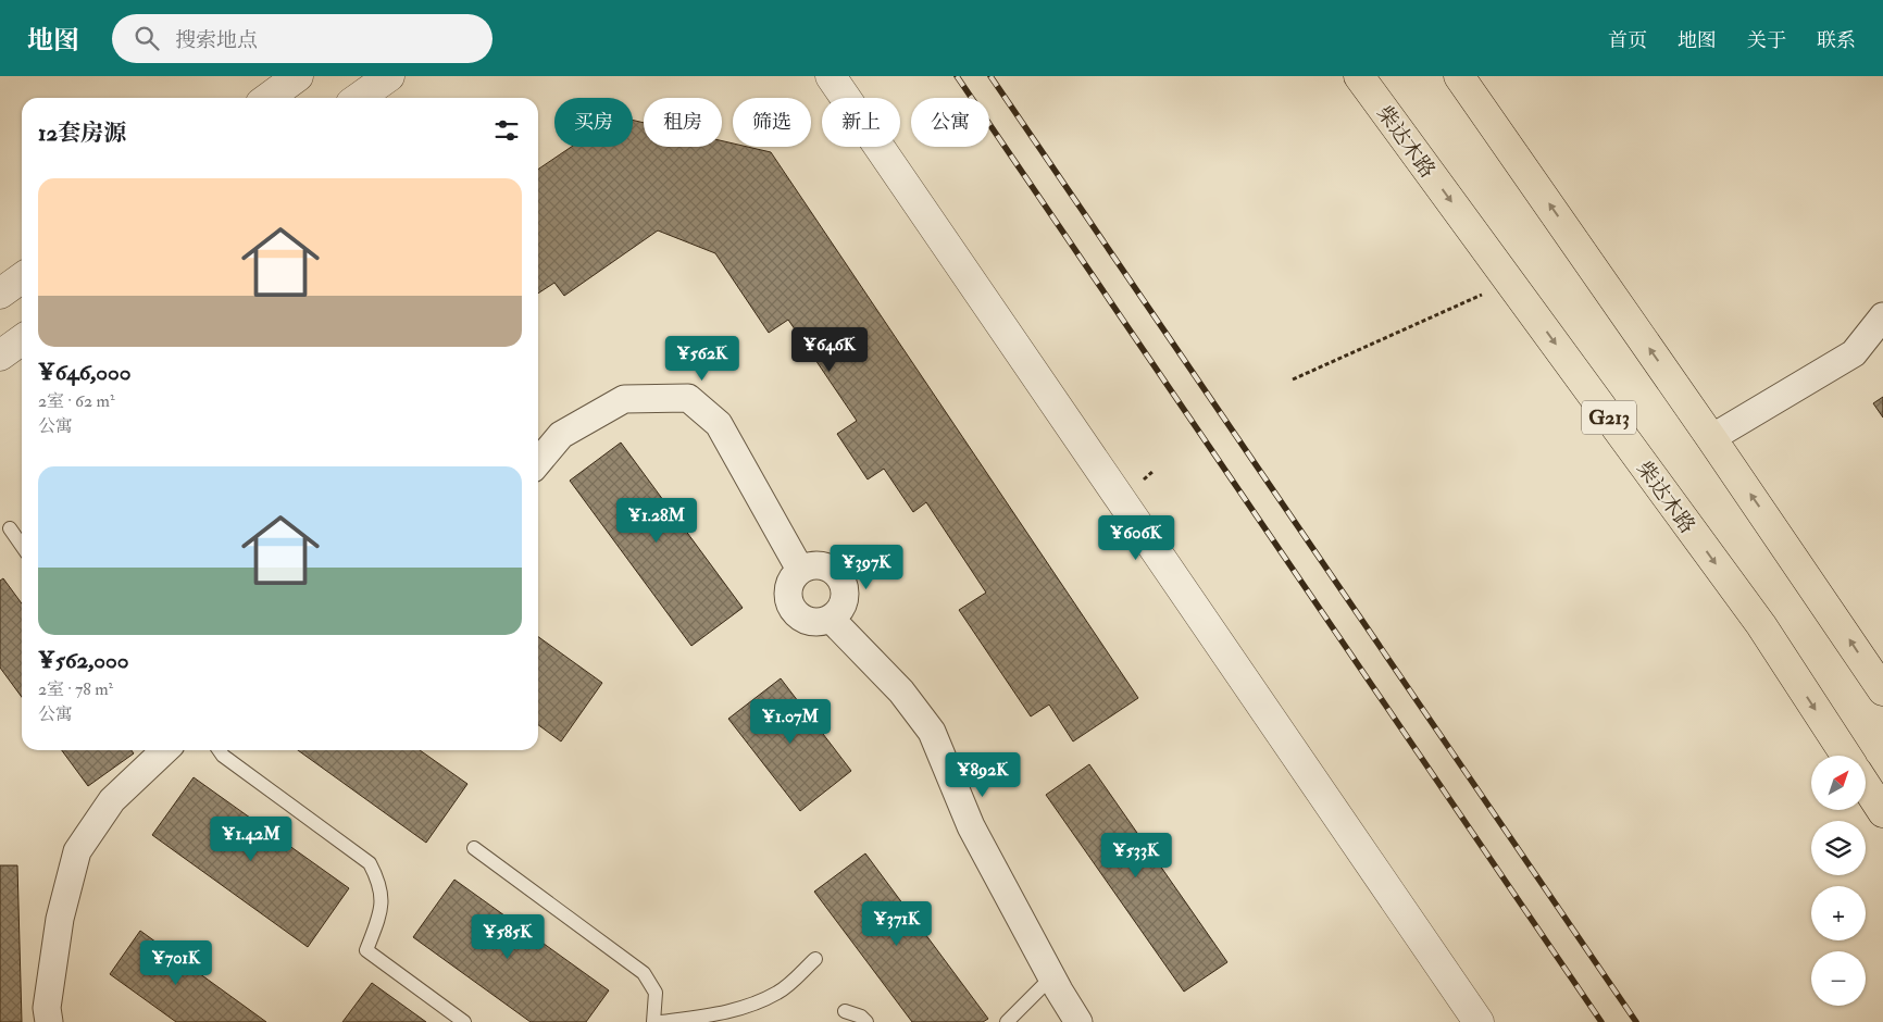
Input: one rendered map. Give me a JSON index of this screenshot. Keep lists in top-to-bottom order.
{
  "streets": {
    "highway": ["柴达木路", "G213"]
  },
  "north": "top right",
  "page": {
    "header": "地图",
    "search": "搜索地点",
    "nav": [
      "首页",
      "地图",
      "关于",
      "联系"
    ],
    "chip": [
      "买房",
      "租房",
      "筛选",
      "新上",
      "公寓"
    ],
    "heading": "12套房源",
    "list": [
      {
        "name": "¥646,000",
        "note": "2室 · 62 m² · 公寓"
      },
      {
        "name": "¥562,000",
        "note": "2室 · 78 m² · 公寓"
      }
    ],
    "price": [
      "¥646K",
      "¥562K",
      "¥1.28M",
      "¥606K",
      "¥397K",
      "¥1.07M",
      "¥892K",
      "¥1.42M",
      "¥533K",
      "¥371K",
      "¥585K",
      "¥701K"
    ],
    "map_buttons": ["+", "−"]
  }
}
